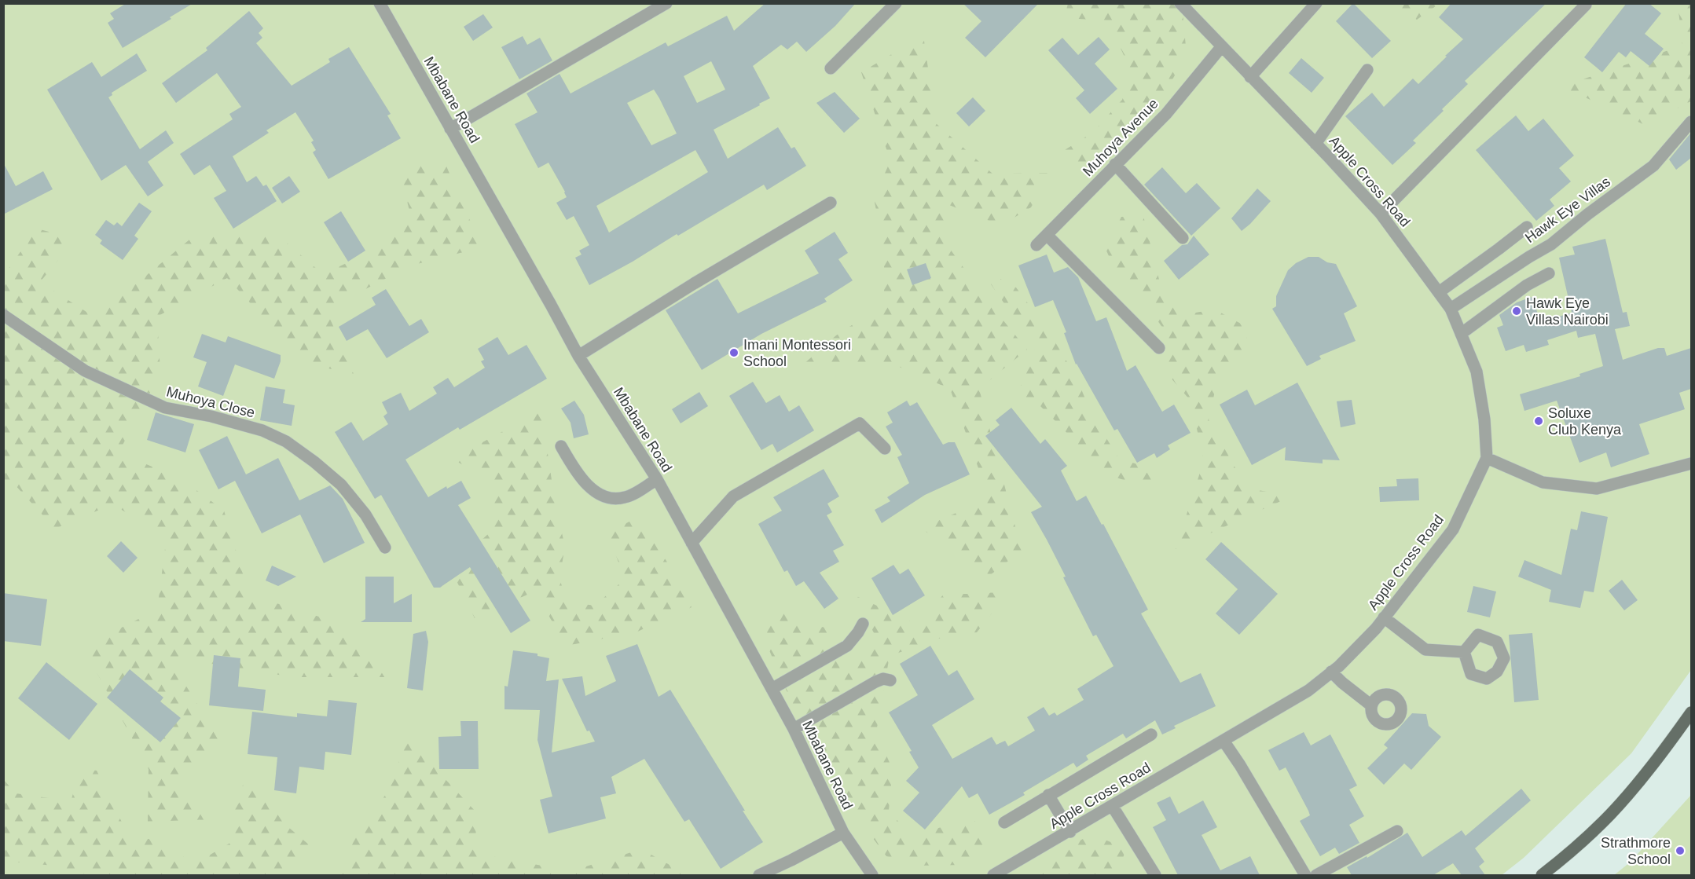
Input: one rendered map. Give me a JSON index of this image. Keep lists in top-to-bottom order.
{
  "streets": {
    "street": [
      "Mbabane Road",
      "Muhoya Avenue",
      "Apple Cross Road",
      "Hawk Eye Villas",
      "Muhoya Close"
    ]
  },
  "crossings": [
    ["Muhoya Avenue", "Apple Cross Road"],
    ["Apple Cross Road", "Hawk Eye Villas"]
  ],
  "places": [
    "Hawk Eye Villas Nairobi",
    "Imani Montessori School",
    "Soluxe Club Kenya",
    "Strathmore School"
  ]
}
